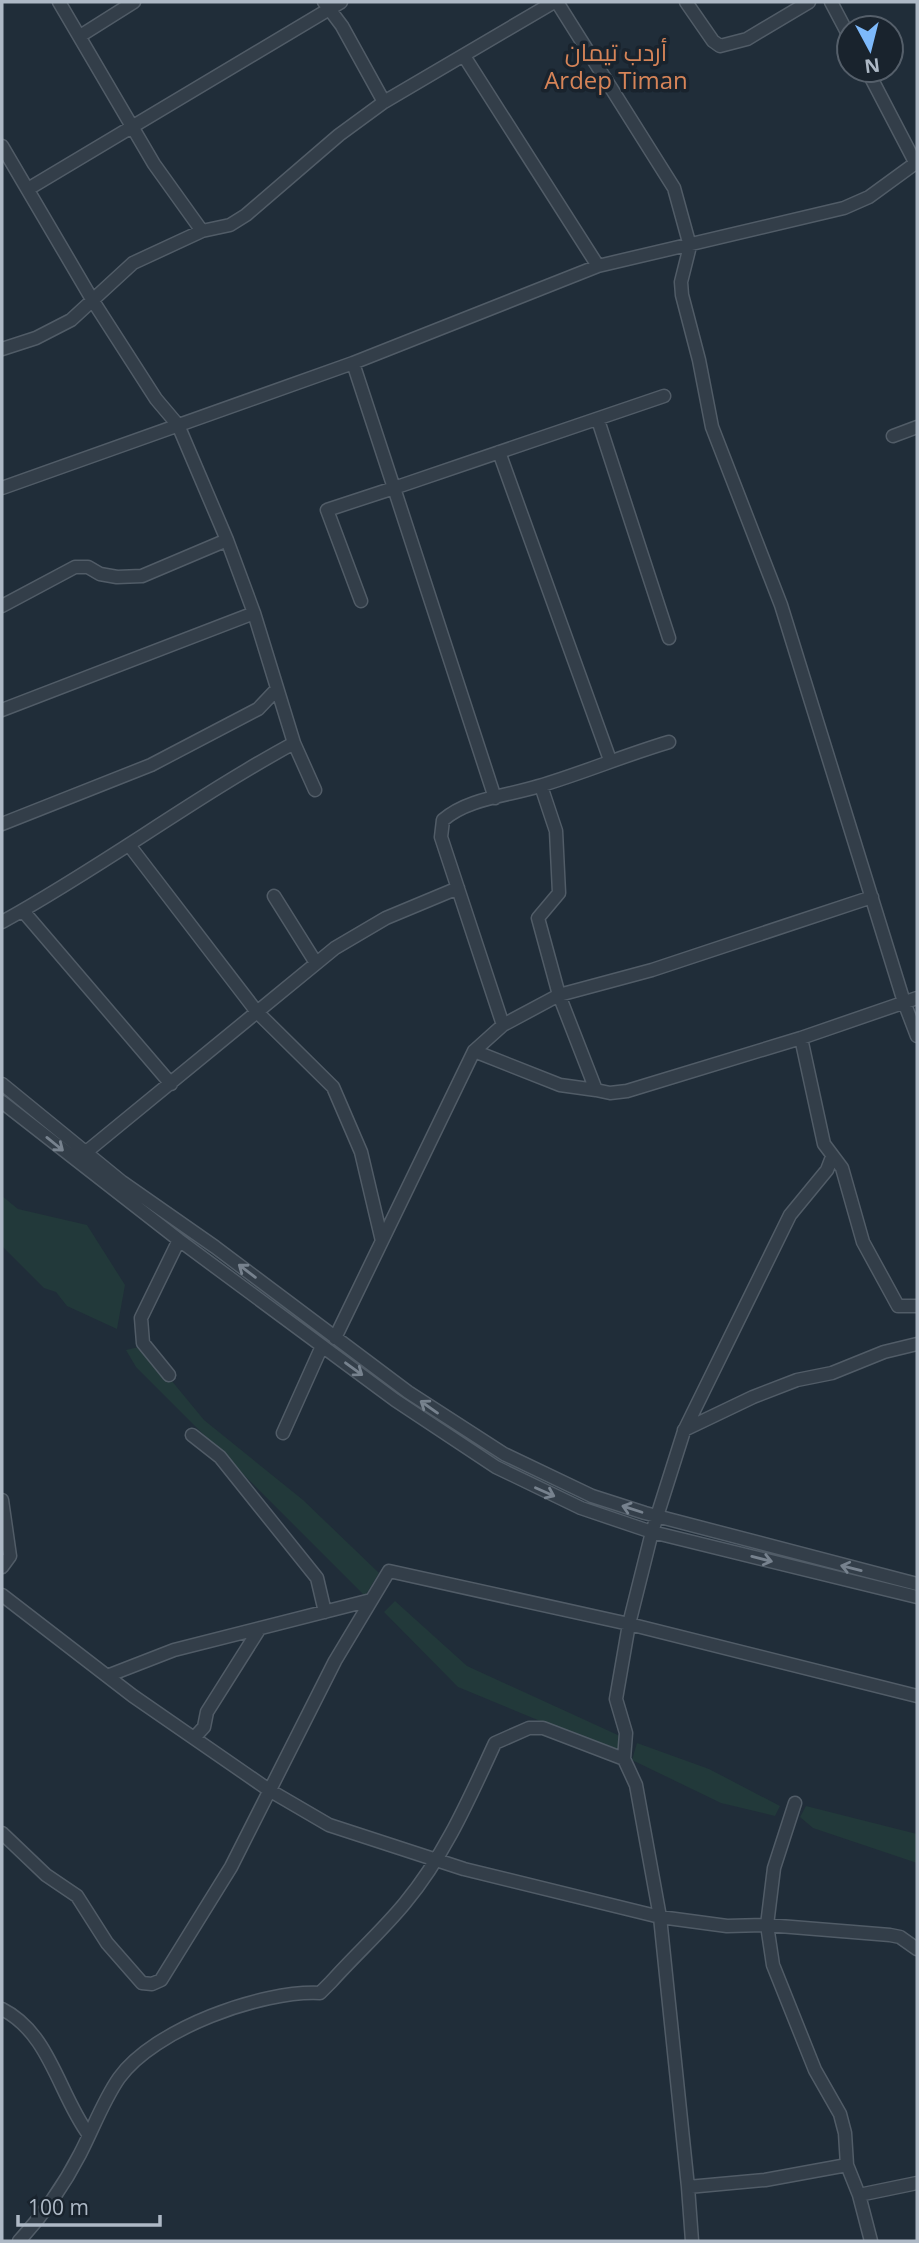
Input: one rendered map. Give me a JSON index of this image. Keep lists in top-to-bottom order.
{
  "districts": ["أردب تيمان Ardep Timan"],
  "scale_bar": "100 m",
  "north": "bottom"
}
